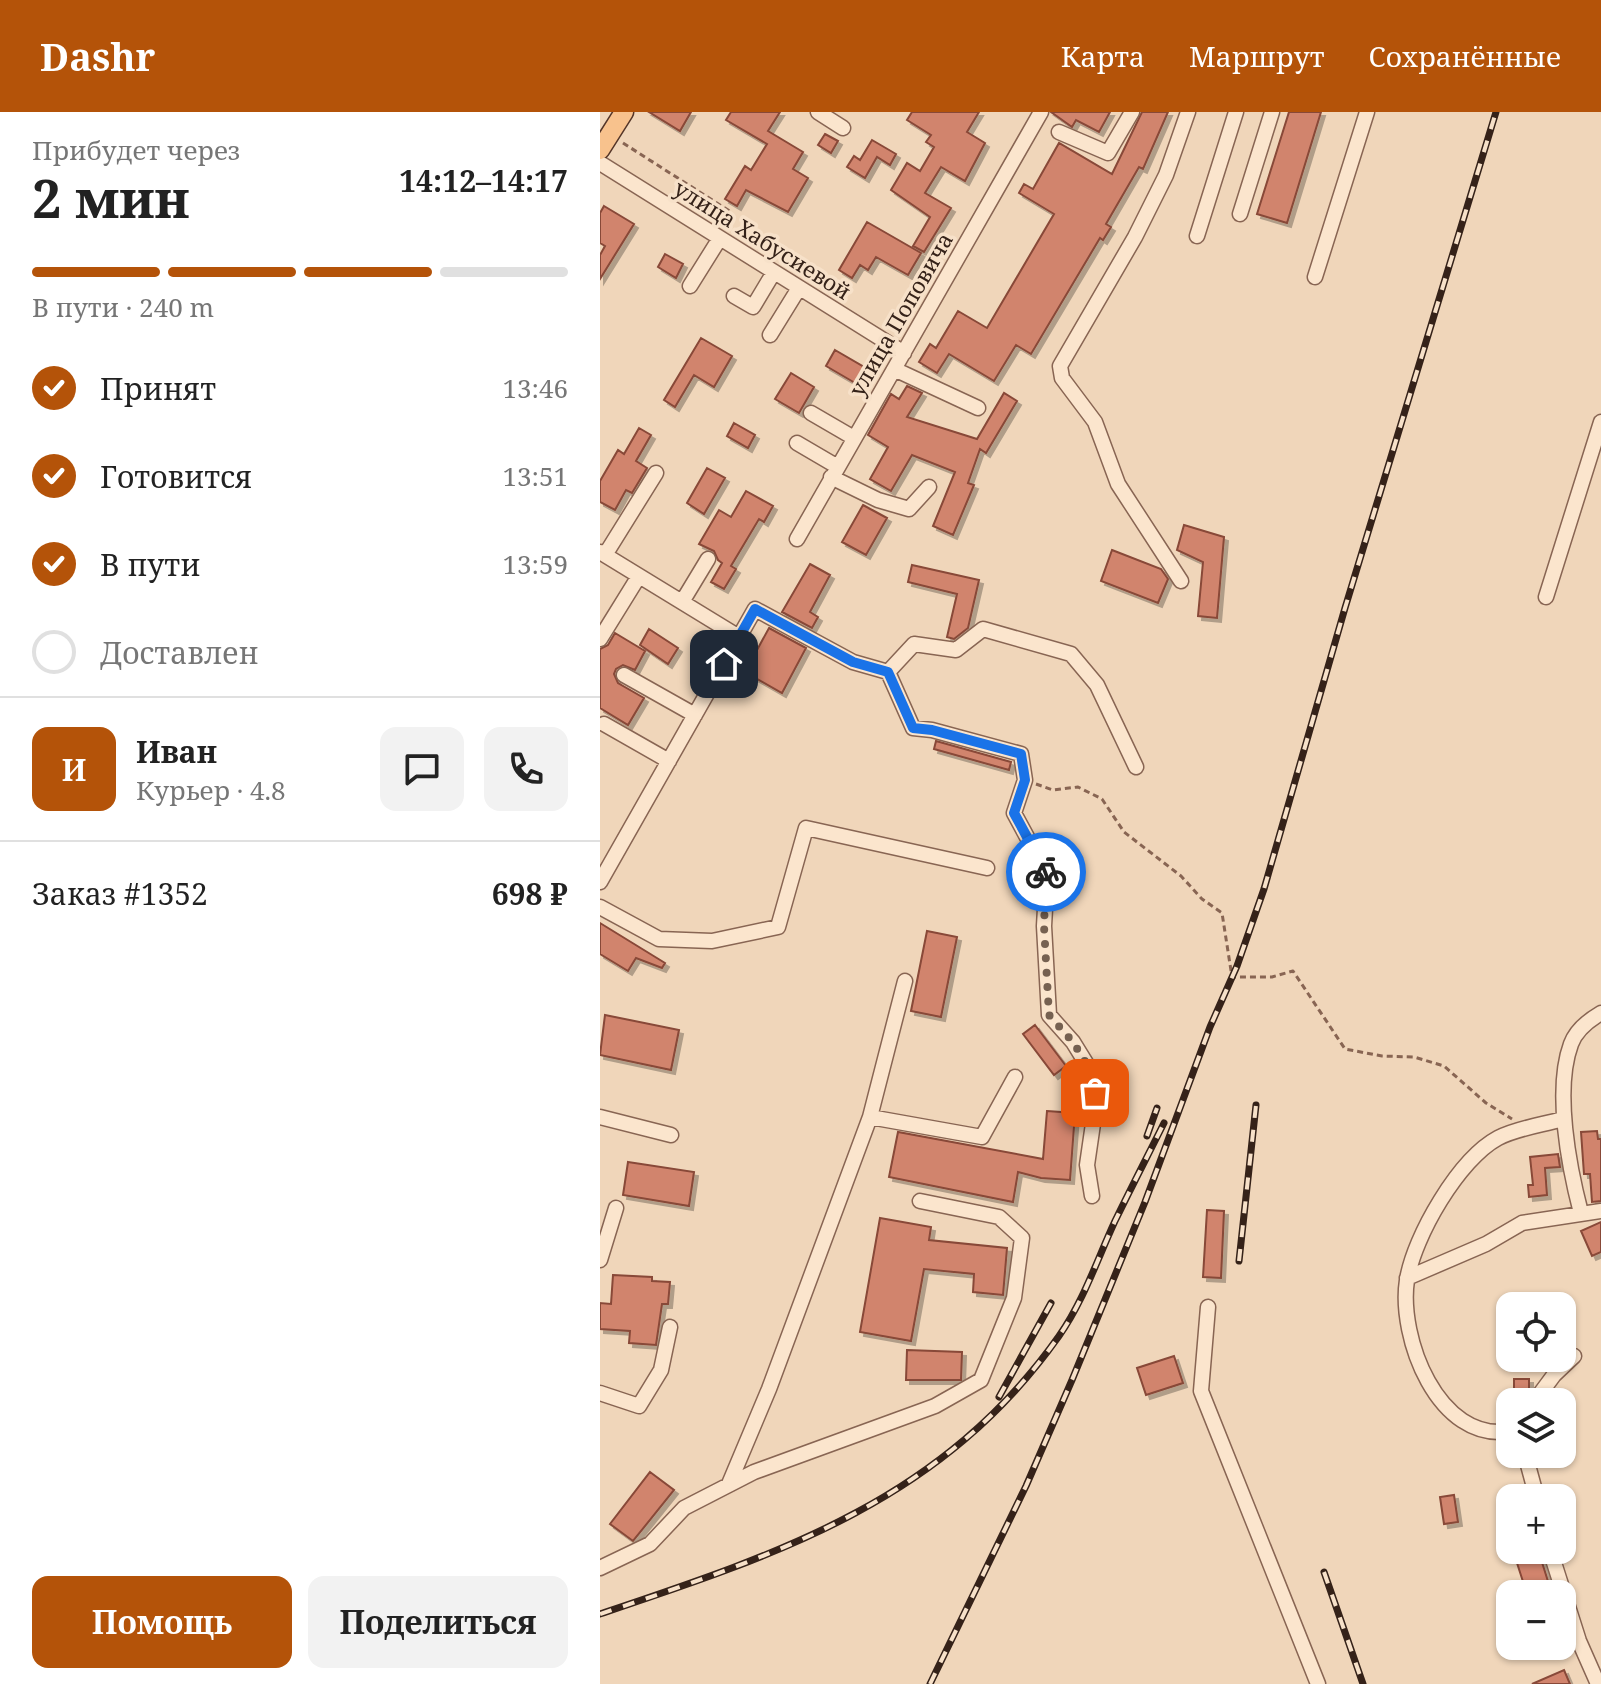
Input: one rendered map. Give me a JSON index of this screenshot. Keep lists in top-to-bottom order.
{
  "streets": {
    "street": ["улица Хабусиевой", "улица Поповича"]
  },
  "crossings": [
    ["улица Хабусиевой", "улица Поповича"]
  ],
  "page": {
    "header": "Dashr",
    "nav": ["Карта", "Маршрут", "Сохранённые"],
    "heading": ["2 мин", "Прибудет через", "14:12–14:17"],
    "panel": [
      "Иван",
      "Курьер · 4.8",
      "Заказ #1352",
      "698 ₽"
    ],
    "bar": "В пути · 240 m",
    "list": [
      ["Принят", "13:46"],
      ["Готовится", "13:51"],
      ["В пути", "13:59"],
      "Доставлен"
    ],
    "round": "И",
    "map_buttons": ["+", "−"],
    "buttons": ["Помощь", "Поделиться"]
  }
}
